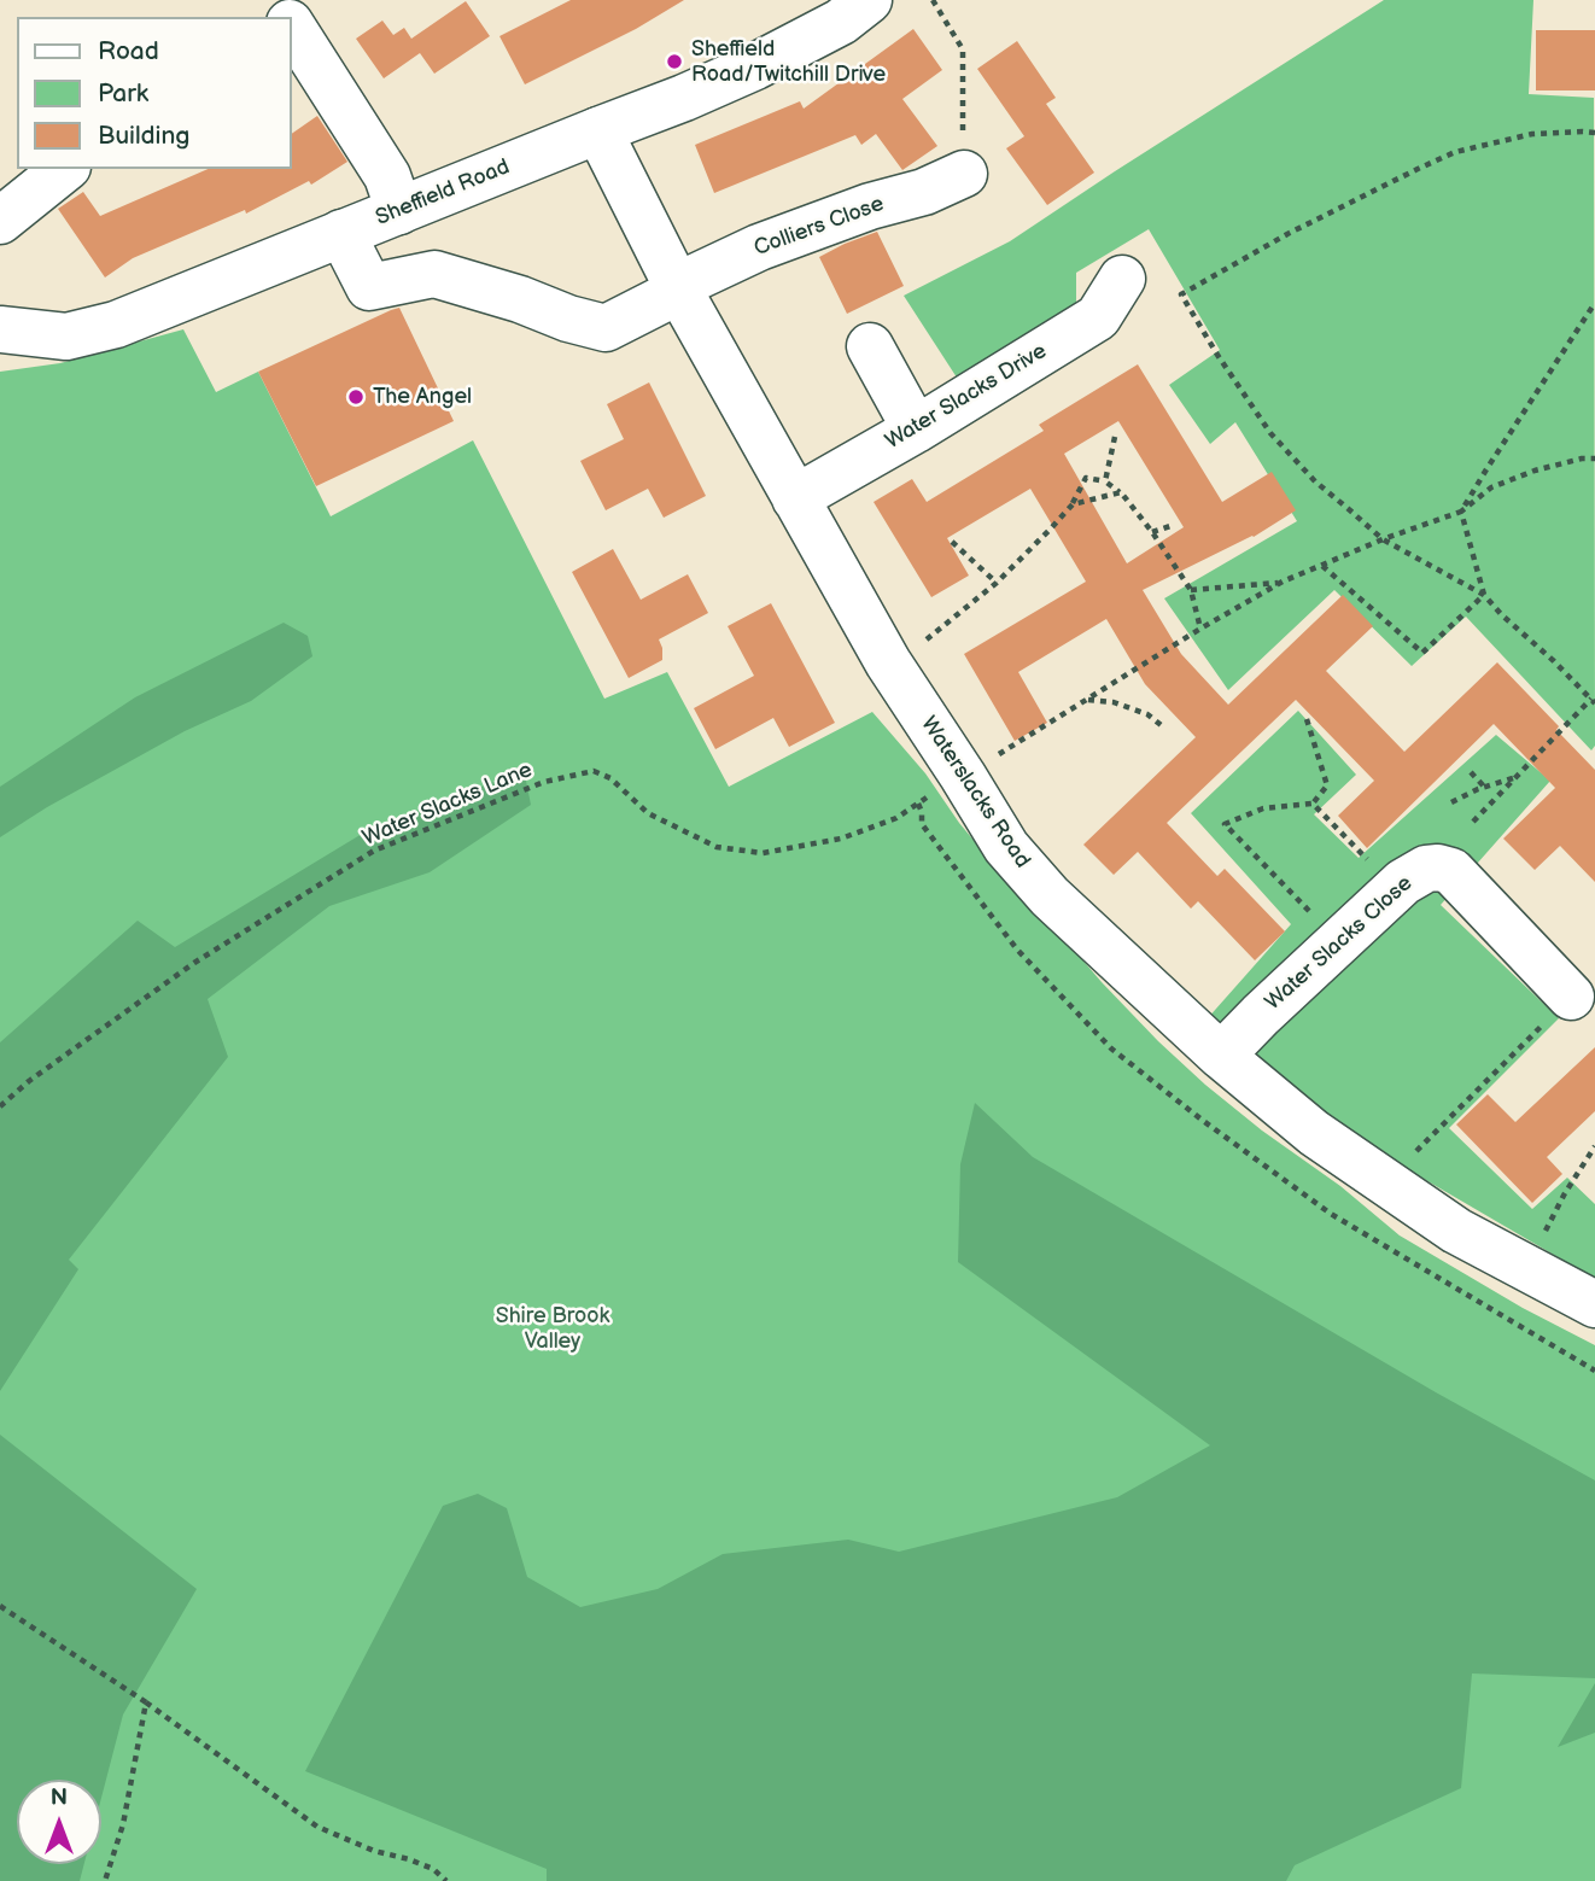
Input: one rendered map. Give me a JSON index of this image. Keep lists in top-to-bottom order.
{
  "streets": {
    "street": [
      "Sheffield Road",
      "Colliers Close",
      "Water Slacks Drive",
      "Waterslacks Road",
      "Water Slacks Close"
    ],
    "path": ["Water Slacks Lane"]
  },
  "crossings": [
    ["Sheffield Road", "Colliers Close"],
    ["Sheffield Road", "Waterslacks Road"],
    ["Colliers Close", "Waterslacks Road"],
    ["Water Slacks Drive", "Waterslacks Road"],
    ["Waterslacks Road", "Water Slacks Close"]
  ],
  "parks": ["Shire Brook Valley"],
  "places": ["Sheffield Road/Twitchill Drive", "The Angel"],
  "legend": ["Road", "Park", "Building"],
  "north": "top"
}
